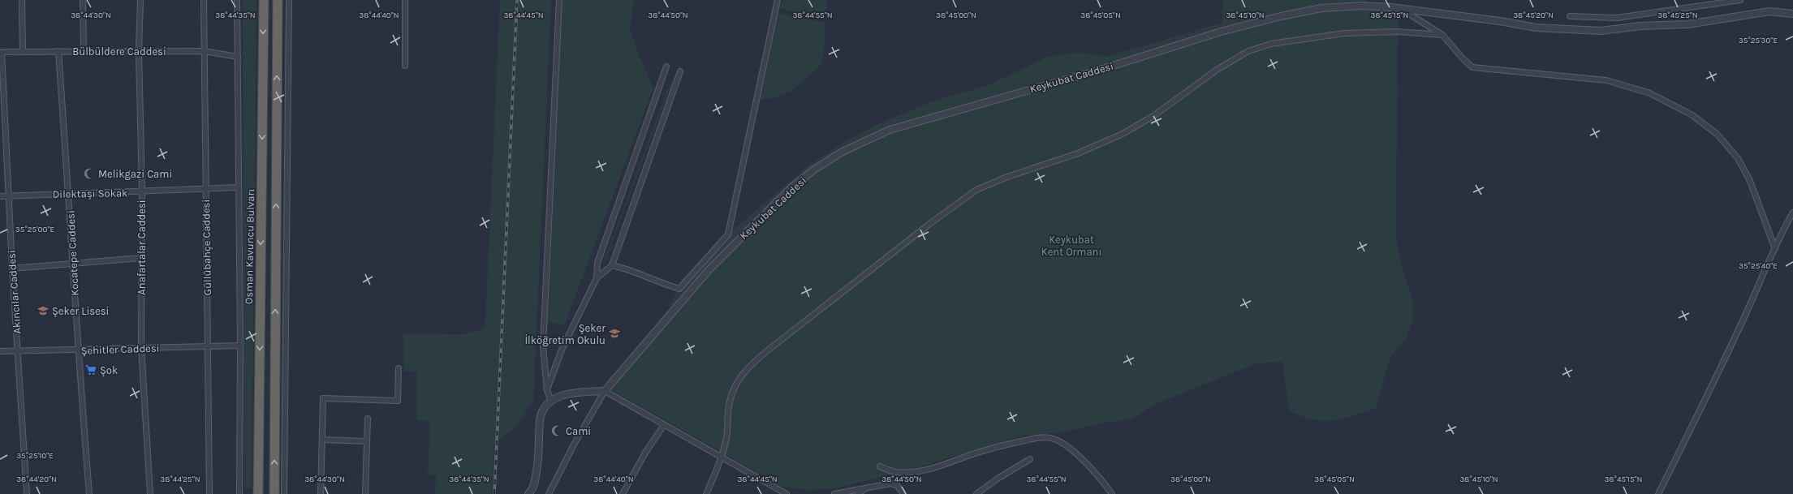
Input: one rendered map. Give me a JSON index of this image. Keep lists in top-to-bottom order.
{
  "streets": {
    "highway": ["Osman Kavuncu Bulvarı"],
    "street": [
      "Bülbüldere Caddesi",
      "Keykubat Caddesi",
      "Dilektaşı Sokak",
      "Anafartalar Caddesi",
      "Güllübahçe Caddesi",
      "Kocatepe Caddesi",
      "Akıncılar Caddesi",
      "Şehitler Caddesi"
    ]
  },
  "crossings": [
    ["Bülbüldere Caddesi", "Anafartalar Caddesi"],
    ["Bülbüldere Caddesi", "Güllübahçe Caddesi"],
    ["Bülbüldere Caddesi", "Kocatepe Caddesi"],
    ["Bülbüldere Caddesi", "Akıncılar Caddesi"],
    ["Dilektaşı Sokak", "Anafartalar Caddesi"],
    ["Dilektaşı Sokak", "Güllübahçe Caddesi"],
    ["Dilektaşı Sokak", "Kocatepe Caddesi"],
    ["Dilektaşı Sokak", "Akıncılar Caddesi"],
    ["Anafartalar Caddesi", "Şehitler Caddesi"],
    ["Güllübahçe Caddesi", "Şehitler Caddesi"],
    ["Kocatepe Caddesi", "Şehitler Caddesi"],
    ["Akıncılar Caddesi", "Şehitler Caddesi"]
  ],
  "parks": ["Keykubat Kent Ormanı"],
  "places": {
    "mosque": ["Melikgazi Cami", "Cami"],
    "school or university": ["Şeker Lisesi", "Şeker İlköğretim Okulu"],
    "supermarket": ["Şok"]
  },
  "coordinates": [
    "38°45'05\"N",
    "38°45'20\"N",
    "38°44'30\"N",
    "38°44'35\"N",
    "38°44'40\"N",
    "38°44'45\"N",
    "38°44'50\"N",
    "38°44'55\"N",
    "38°45'00\"N",
    "38°45'10\"N",
    "38°45'15\"N",
    "38°45'25\"N",
    "35°25'30\"E",
    "35°25'00\"E",
    "35°25'40\"E",
    "35°25'10\"E",
    "38°44'20\"N",
    "38°44'25\"N"
  ]
}
